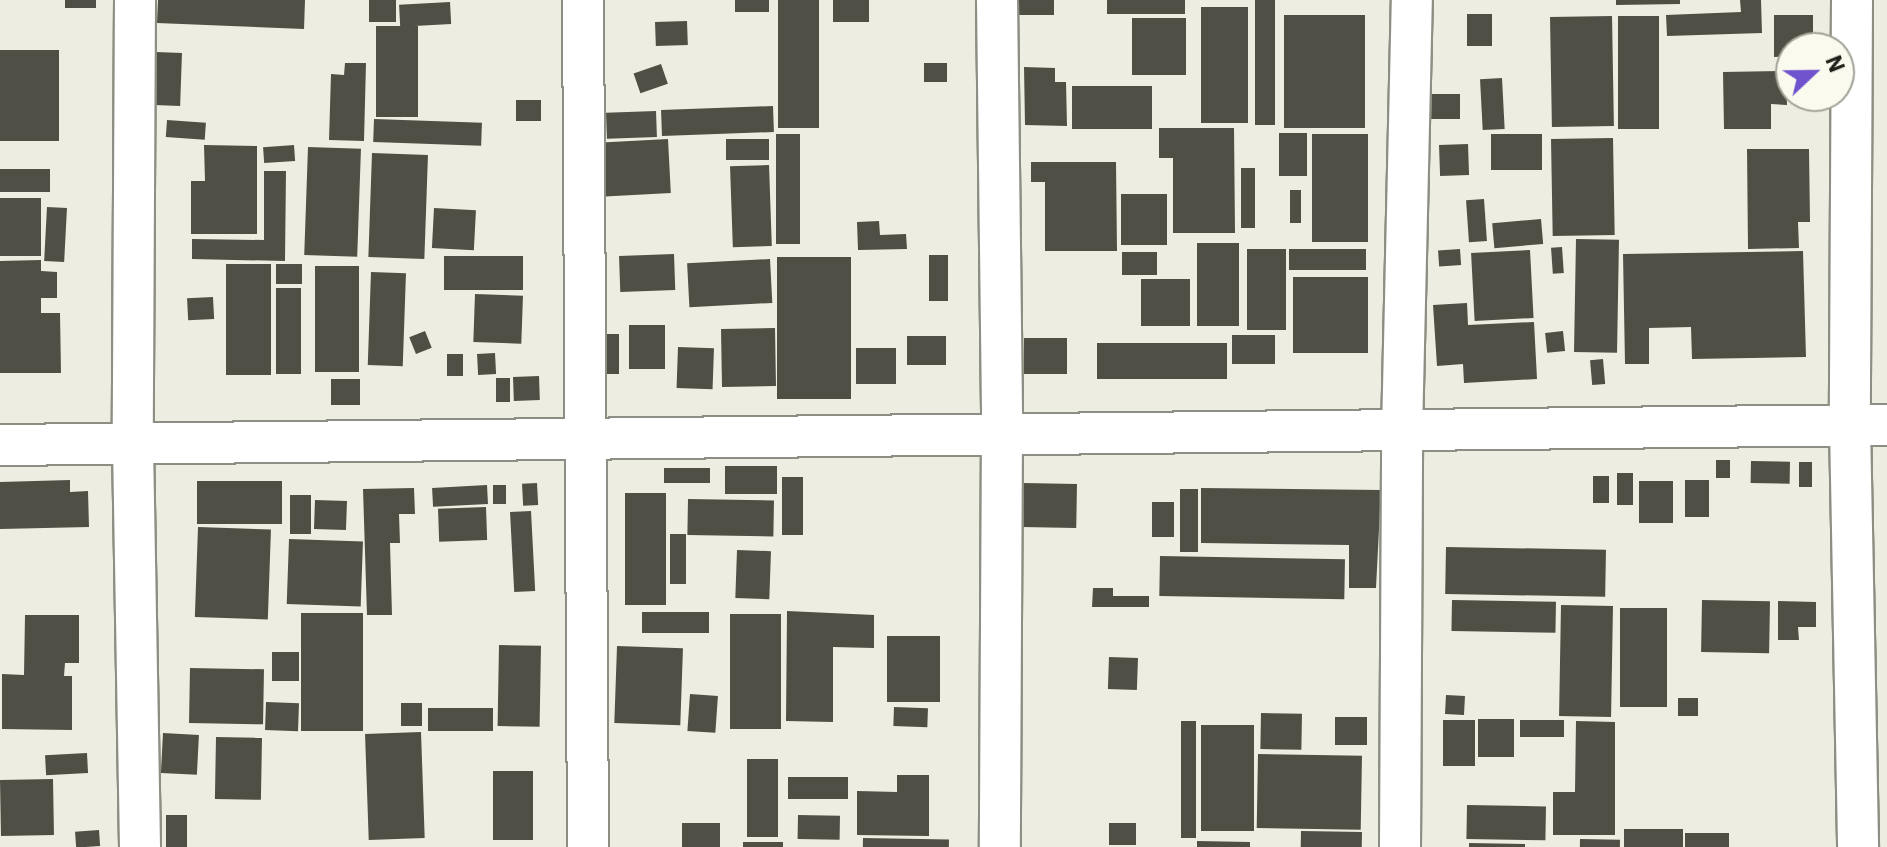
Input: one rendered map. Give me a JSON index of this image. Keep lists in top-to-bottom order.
{
  "north": "right"
}
